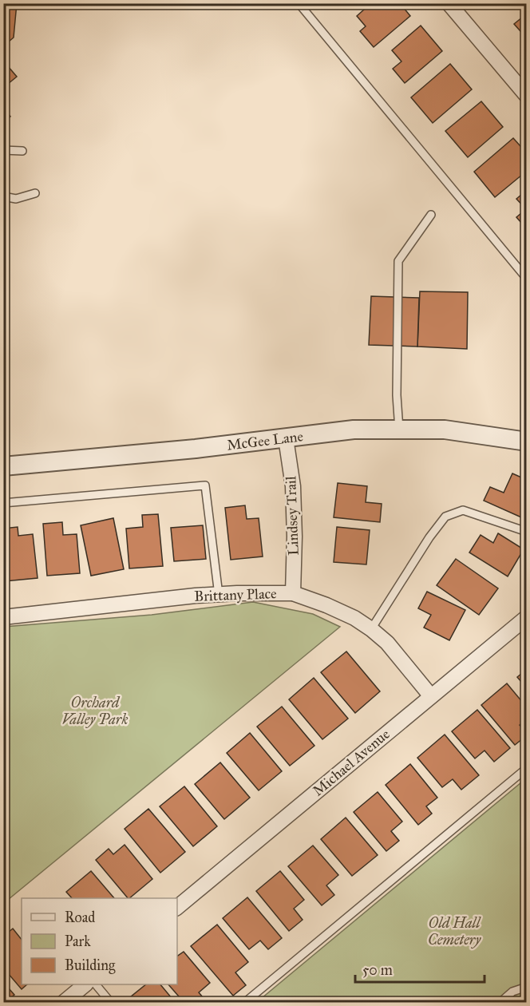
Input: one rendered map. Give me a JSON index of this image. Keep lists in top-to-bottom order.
{
  "streets": {
    "street": [
      "McGee Lane",
      "Lindsey Trail",
      "Brittany Place",
      "Michael Avenue"
    ]
  },
  "crossings": [
    ["McGee Lane", "Lindsey Trail"],
    ["Lindsey Trail", "Brittany Place"],
    ["Brittany Place", "Michael Avenue"]
  ],
  "parks": ["Orchard Valley Park", "Old Hall Cemetery"],
  "legend": ["Road", "Park", "Building"],
  "scale_bar": "50 m"
}
